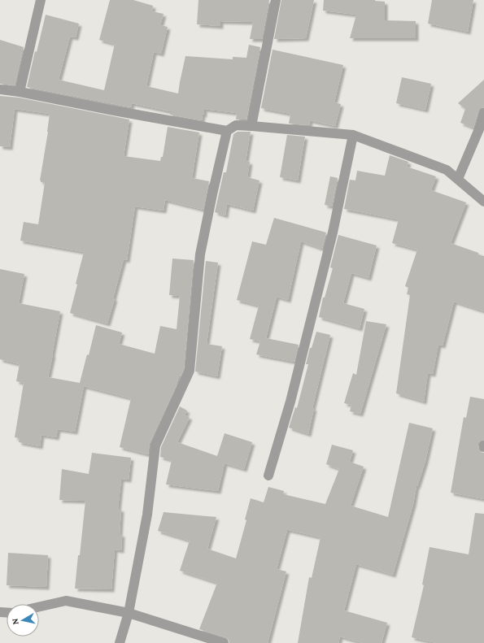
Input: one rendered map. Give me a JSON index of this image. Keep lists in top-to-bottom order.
{
  "north": "left"
}
